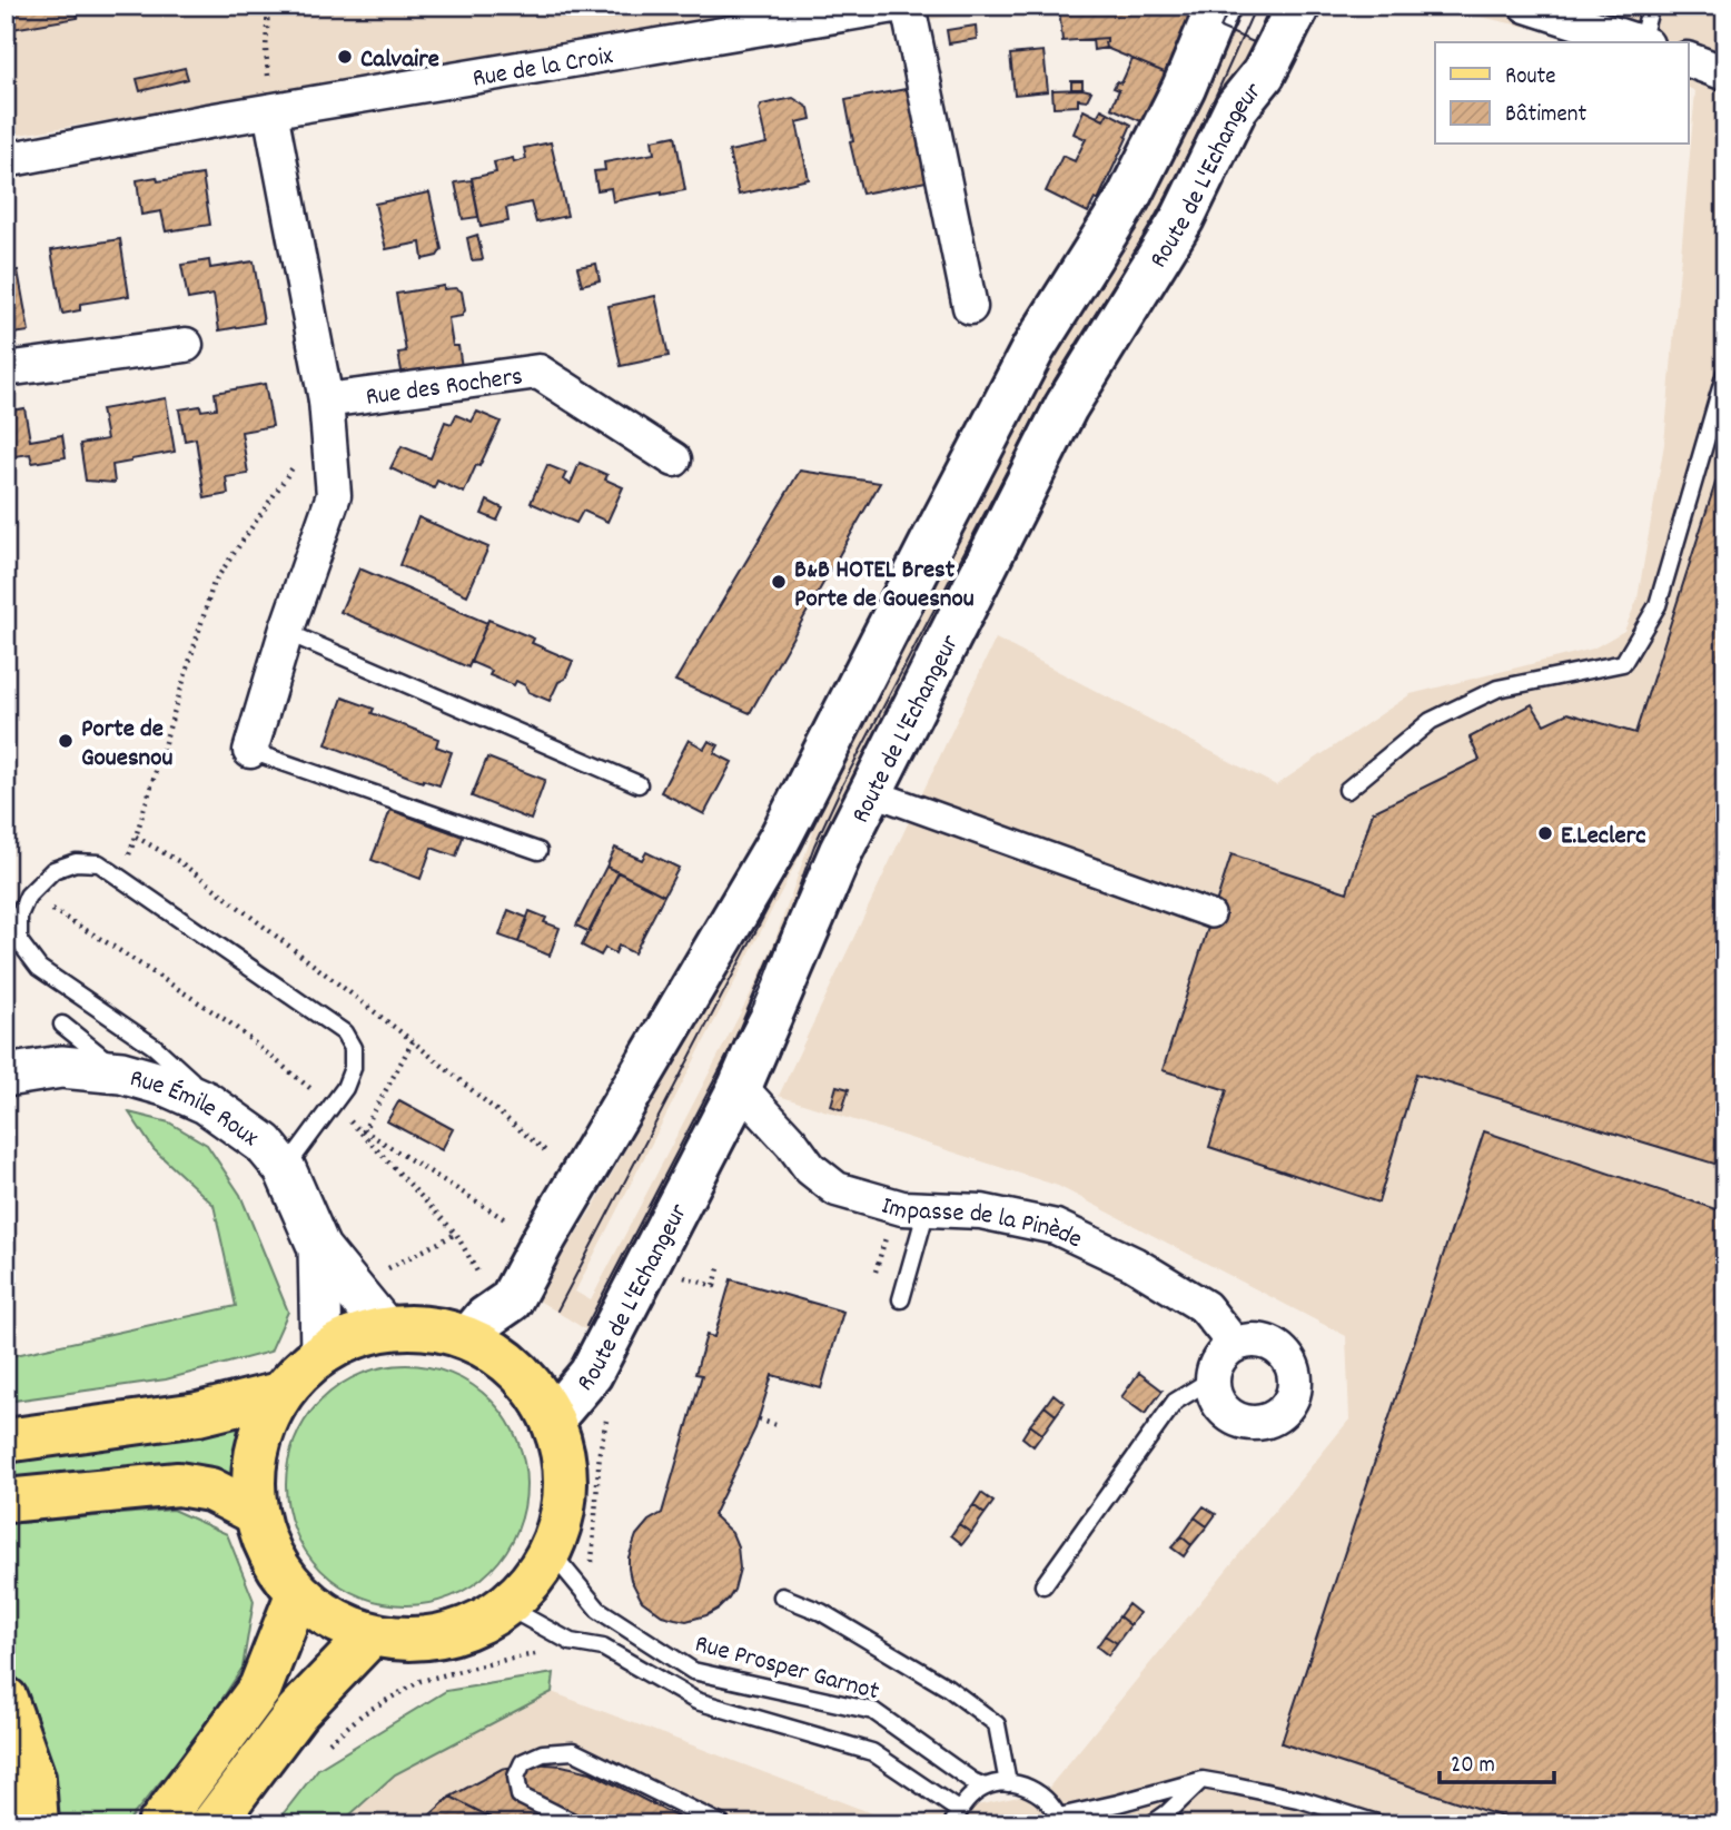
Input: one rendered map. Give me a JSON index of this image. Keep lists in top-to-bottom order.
{
  "streets": {
    "main road": ["Route de L'Echangeur"],
    "street": [
      "Rue de la Croix",
      "Rue des Rochers",
      "Rue Émile Roux",
      "Impasse de la Pinède"
    ],
    "lane": ["Rue Prosper Garnot"]
  },
  "crossings": [
    ["Route de L'Echangeur", "Impasse de la Pinède"]
  ],
  "places": [
    "Calvaire",
    "B&B HOTEL Brest Porte de Gouesnou",
    "Porte de Gouesnou",
    "E.Leclerc"
  ],
  "legend": ["Route", "Bâtiment"],
  "scale_bar": "20 m"
}
